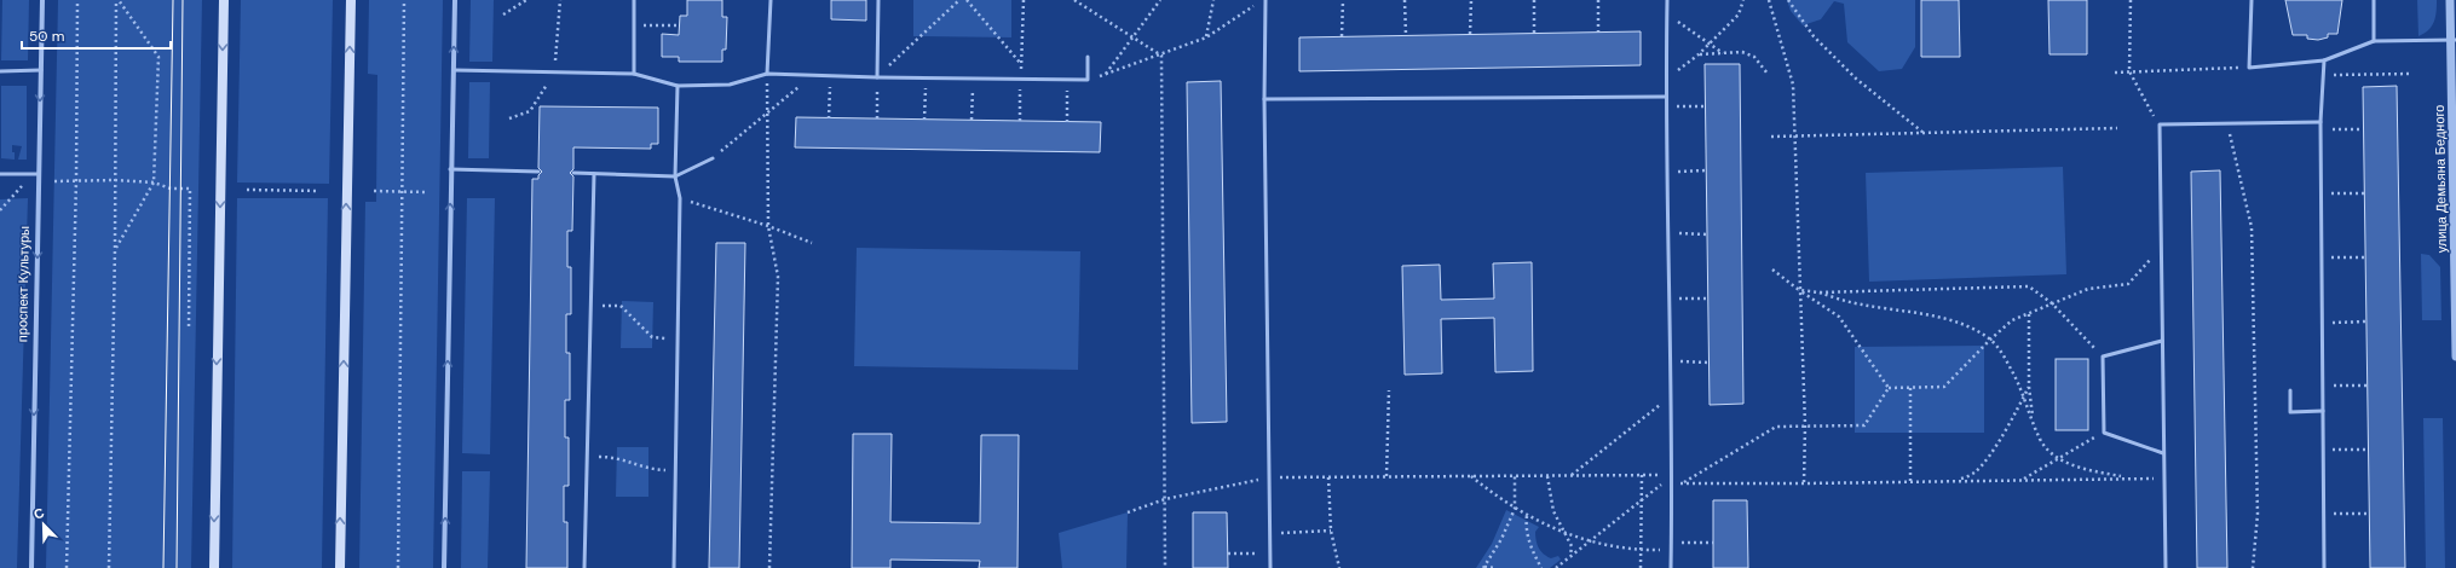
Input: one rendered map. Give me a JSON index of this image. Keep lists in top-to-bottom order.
{
  "streets": {
    "street": ["улица Демьяна Бедного", "проспект Культуры"]
  },
  "one_way": ["проспект Культуры"],
  "scale_bar": "50 m",
  "north": "top left"
}
